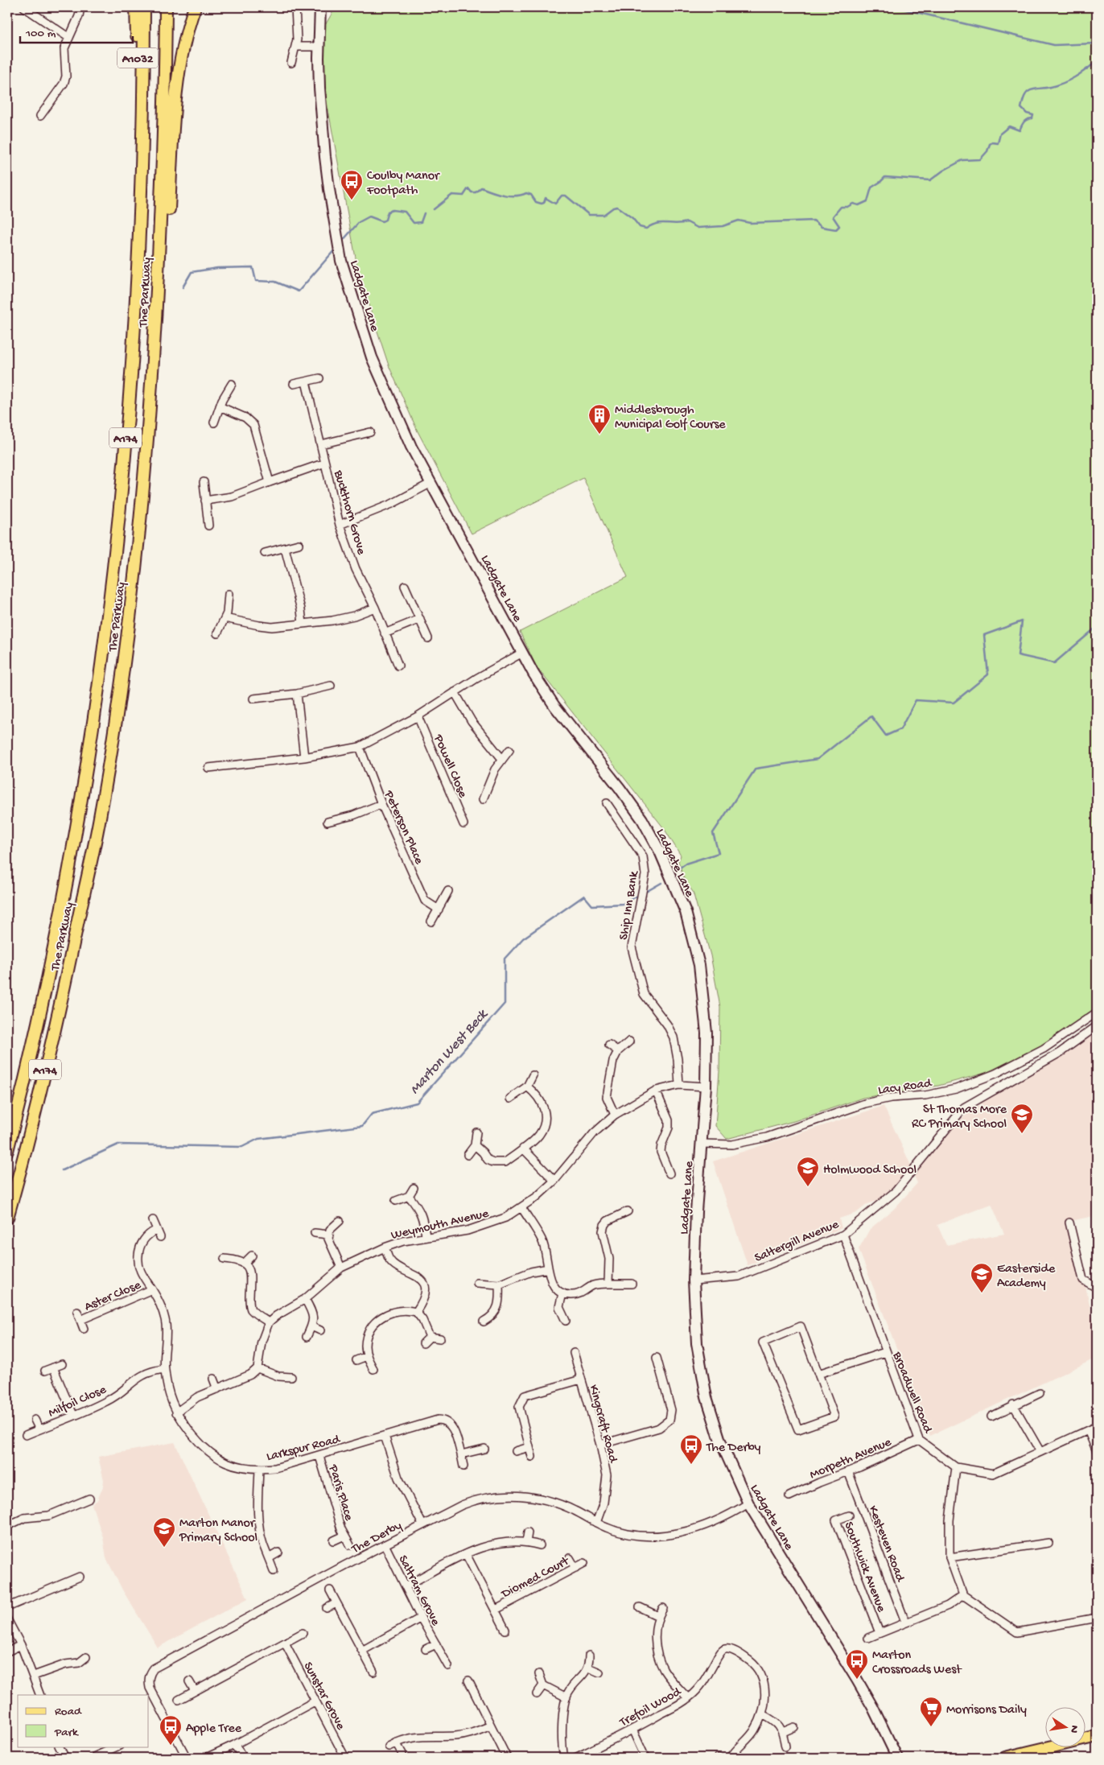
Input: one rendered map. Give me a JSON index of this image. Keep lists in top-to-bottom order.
{
  "streets": {
    "main road": [
      "A1032",
      "The Parkway",
      "Ladgate Lane",
      "A174"
    ],
    "street": [
      "Buckthorn Grove",
      "Powell Close",
      "Peterson Place",
      "Ship Inn Bank",
      "Lacy Road",
      "Weymouth Avenue",
      "Saltergill Avenue",
      "Aster Close",
      "Broadwell Road",
      "Milfoil Close",
      "Kingcraft Road",
      "Larkspur Road",
      "Morpeth Avenue",
      "Paris Place",
      "The Derby",
      "Kesteven Road",
      "Southwick Avenue",
      "Diomed Court",
      "Saltram Grove",
      "Sunstar Grove",
      "Trefoil Wood"
    ]
  },
  "crossings": [
    ["A1032", "The Parkway"],
    ["The Parkway", "A174"],
    ["Ladgate Lane", "Lacy Road"],
    ["Ladgate Lane", "Weymouth Avenue"],
    ["Ladgate Lane", "Saltergill Avenue"],
    ["Ladgate Lane", "The Derby"],
    ["Ship Inn Bank", "Weymouth Avenue"],
    ["Saltergill Avenue", "Broadwell Road"],
    ["Aster Close", "Larkspur Road"],
    ["Broadwell Road", "Morpeth Avenue"],
    ["Milfoil Close", "Larkspur Road"],
    ["Kingcraft Road", "The Derby"],
    ["Larkspur Road", "Paris Place"],
    ["Morpeth Avenue", "Kesteven Road"],
    ["The Derby", "Saltram Grove"],
    ["Diomed Court", "Saltram Grove"]
  ],
  "water": ["Marton West Beck"],
  "places": {
    "bus stop": [
      "Coulby Manor Footpath",
      "The Derby",
      "Marton Crossroads West",
      "Apple Tree"
    ],
    "building": ["Middlesbrough Municipal Golf Course"],
    "school or university": [
      "St Thomas More RC Primary School",
      "Holmwood School",
      "Easterside Academy",
      "Marton Manor Primary School"
    ],
    "supermarket": ["Morrisons Daily"]
  },
  "legend": ["Road", "Park"],
  "scale_bar": "100 m",
  "north": "right"
}
